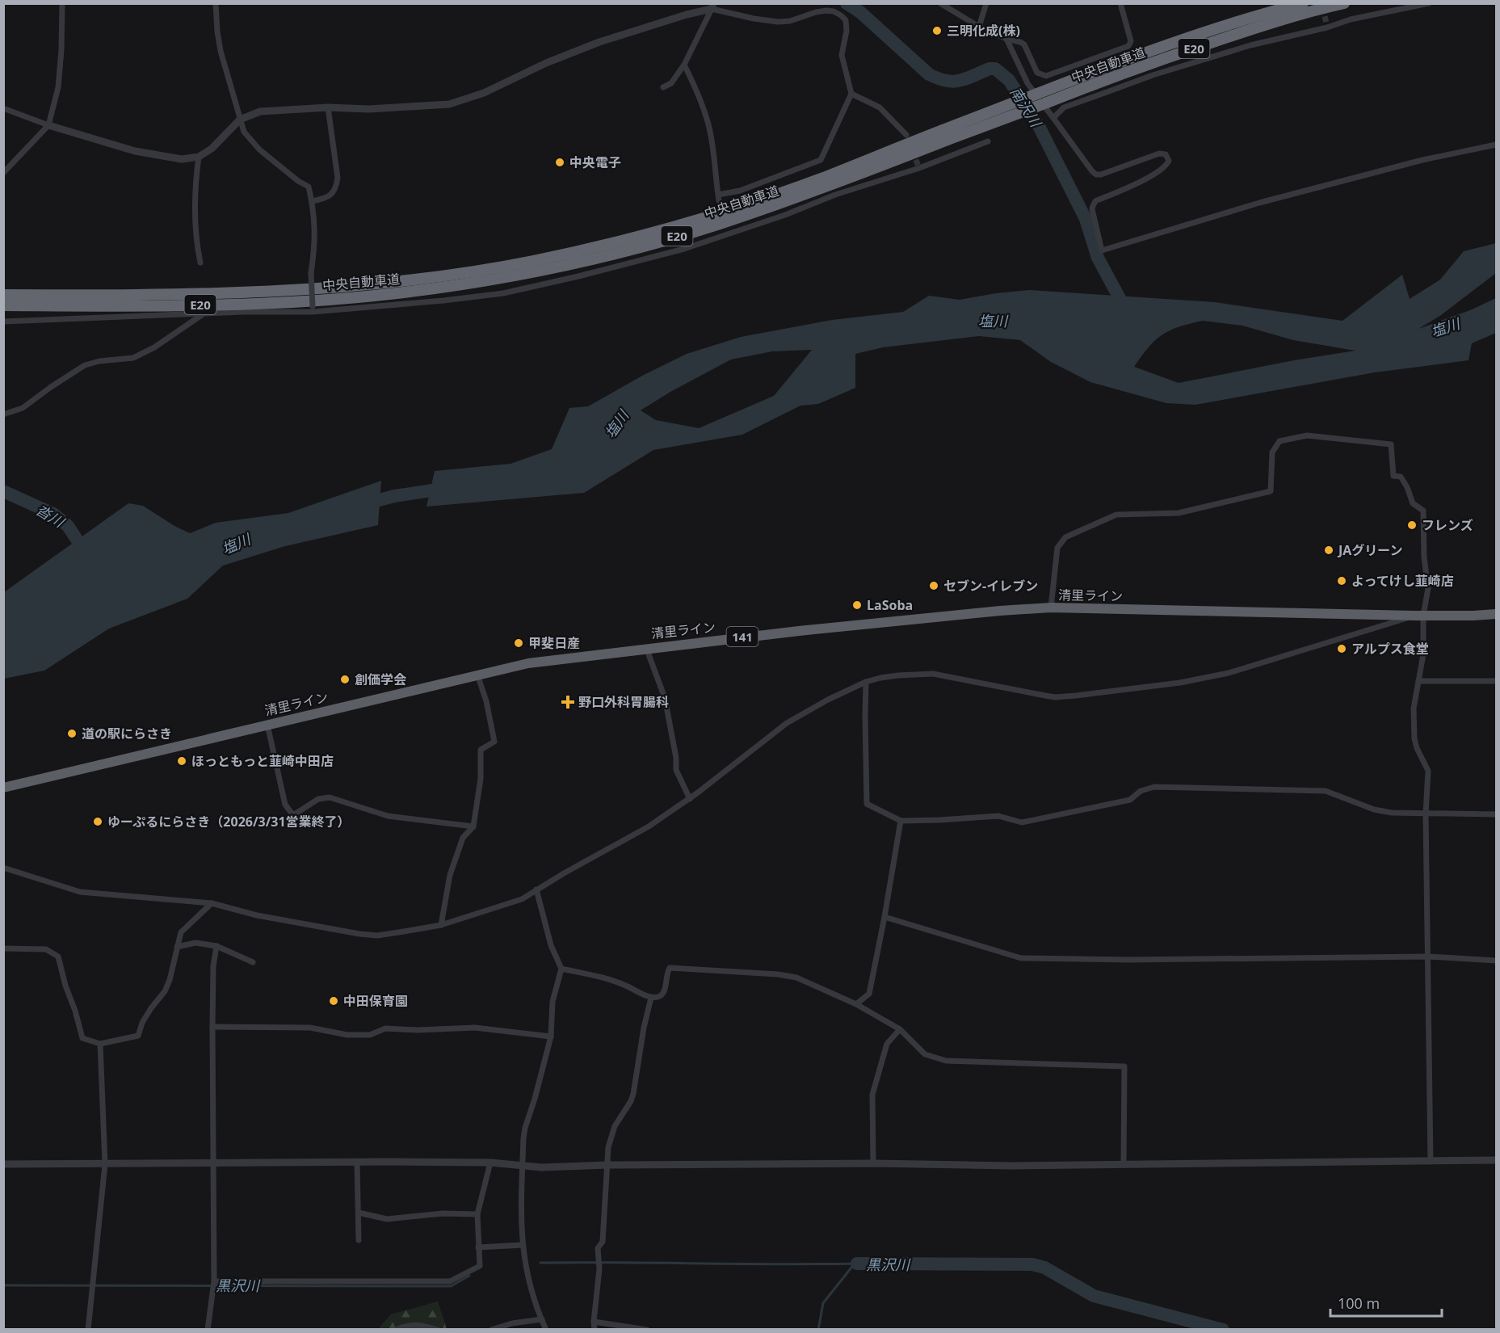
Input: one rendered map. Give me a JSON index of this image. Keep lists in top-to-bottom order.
{
  "streets": {
    "highway": [
      "E20",
      "中央自動車道",
      "清里ライン",
      "141"
    ]
  },
  "water": [
    "南沢川",
    "塩川",
    "沓川",
    "黒沢川"
  ],
  "places": {
    "other": [
      "三明化成(株)",
      "中央電子",
      "フレンズ",
      "JAグリーン",
      "よってけし韮崎店",
      "セブン-イレブン",
      "LaSoba",
      "甲斐日産",
      "アルプス食堂",
      "創価学会",
      "道の駅にらさき",
      "ほっともっと韮崎中田店",
      "ゆーぷるにらさき（2026/3/31営業終了）",
      "中田保育園"
    ],
    "health": ["野口外科胃腸科"]
  },
  "scale_bar": "100 m"
}
